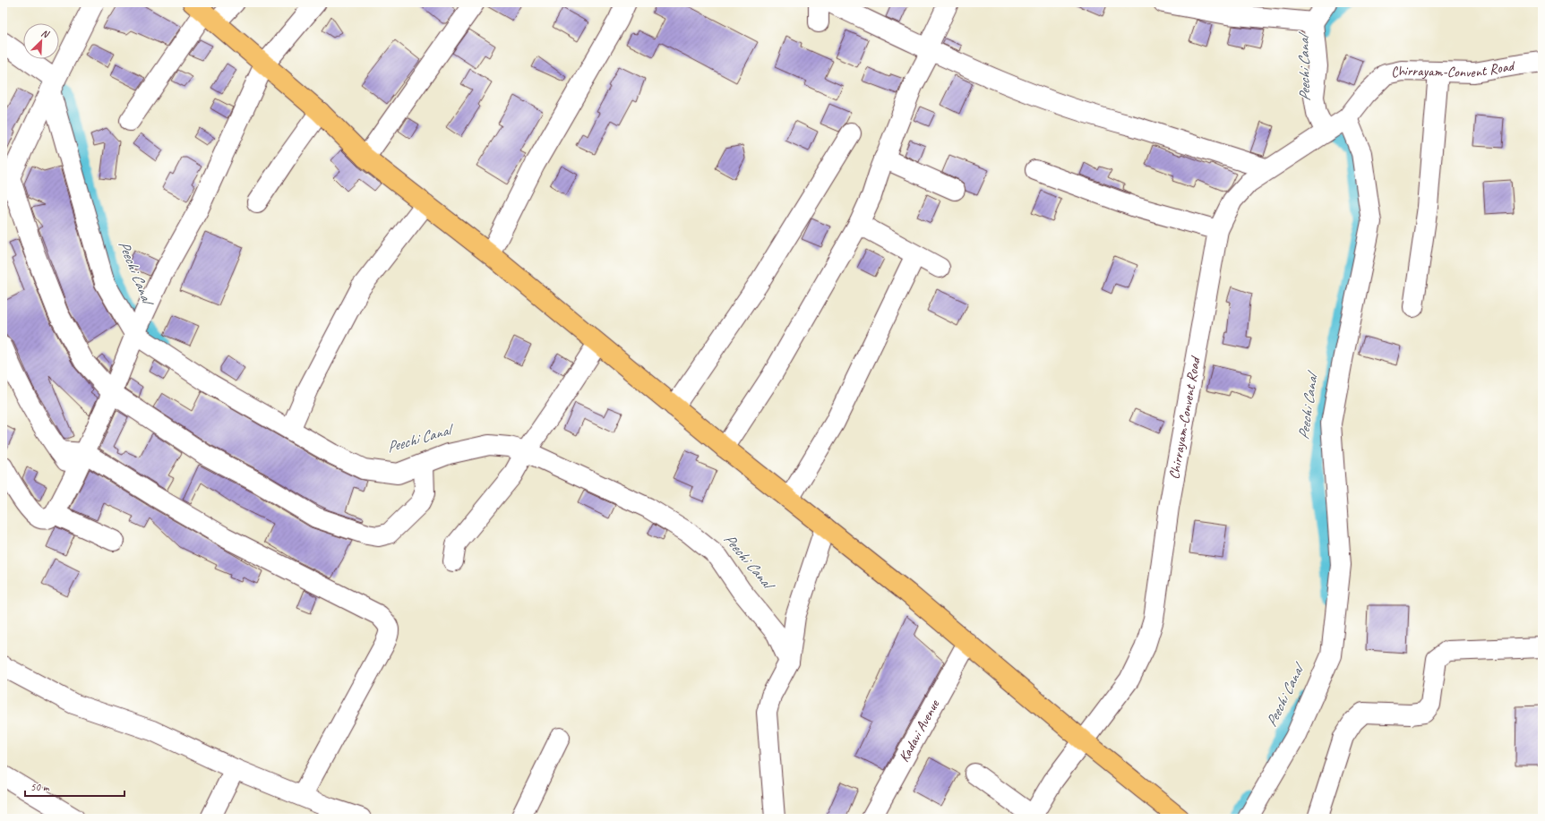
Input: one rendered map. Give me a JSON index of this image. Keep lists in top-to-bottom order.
{
  "streets": {
    "street": ["Chirrayam-Convent Road", "Kadavi Avenue"]
  },
  "water": ["Peechi Canal"],
  "scale_bar": "50 m",
  "north": "top right"
}
